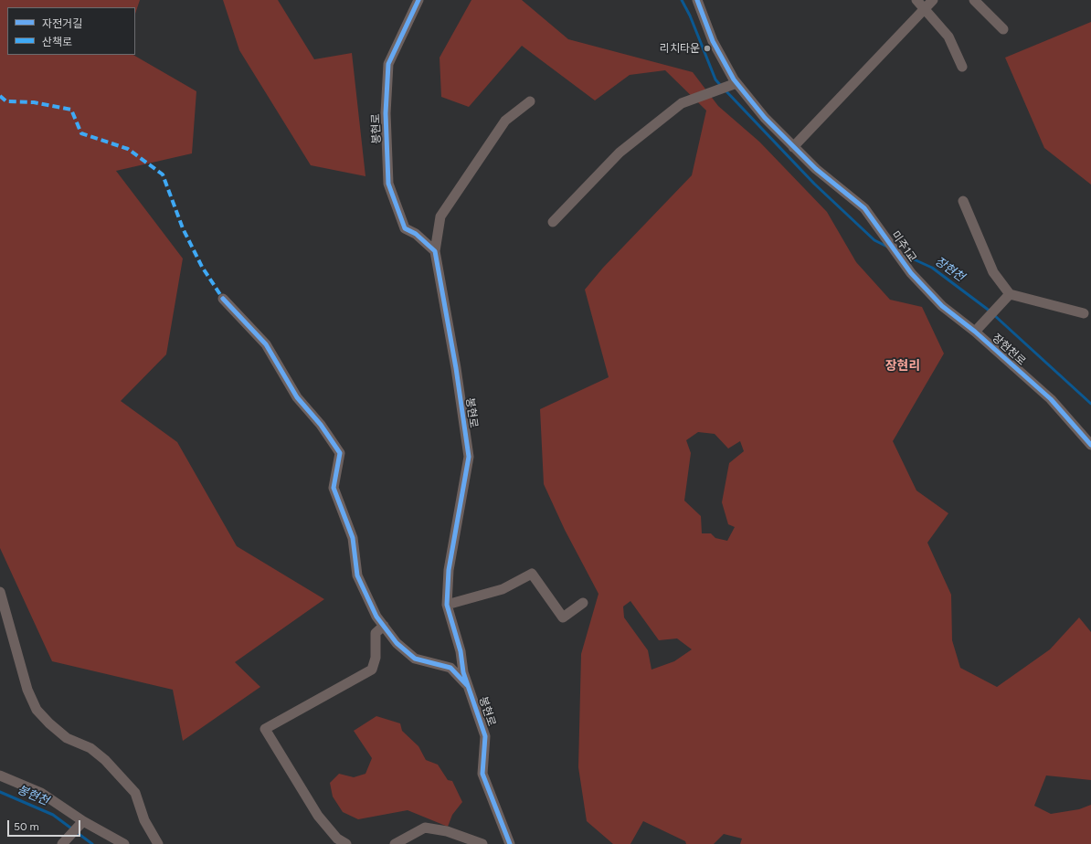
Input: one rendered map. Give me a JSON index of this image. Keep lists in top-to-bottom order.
{
  "streets": {
    "street": ["봉현로", "미주1교", "장현천로"]
  },
  "crossings": [
    ["미주1교", "장현천로"]
  ],
  "districts": ["장현리"],
  "water": ["장현천", "봉현천"],
  "places": ["리치타운"],
  "legend": ["자전거길", "산책로"],
  "scale_bar": "50 m"
}
